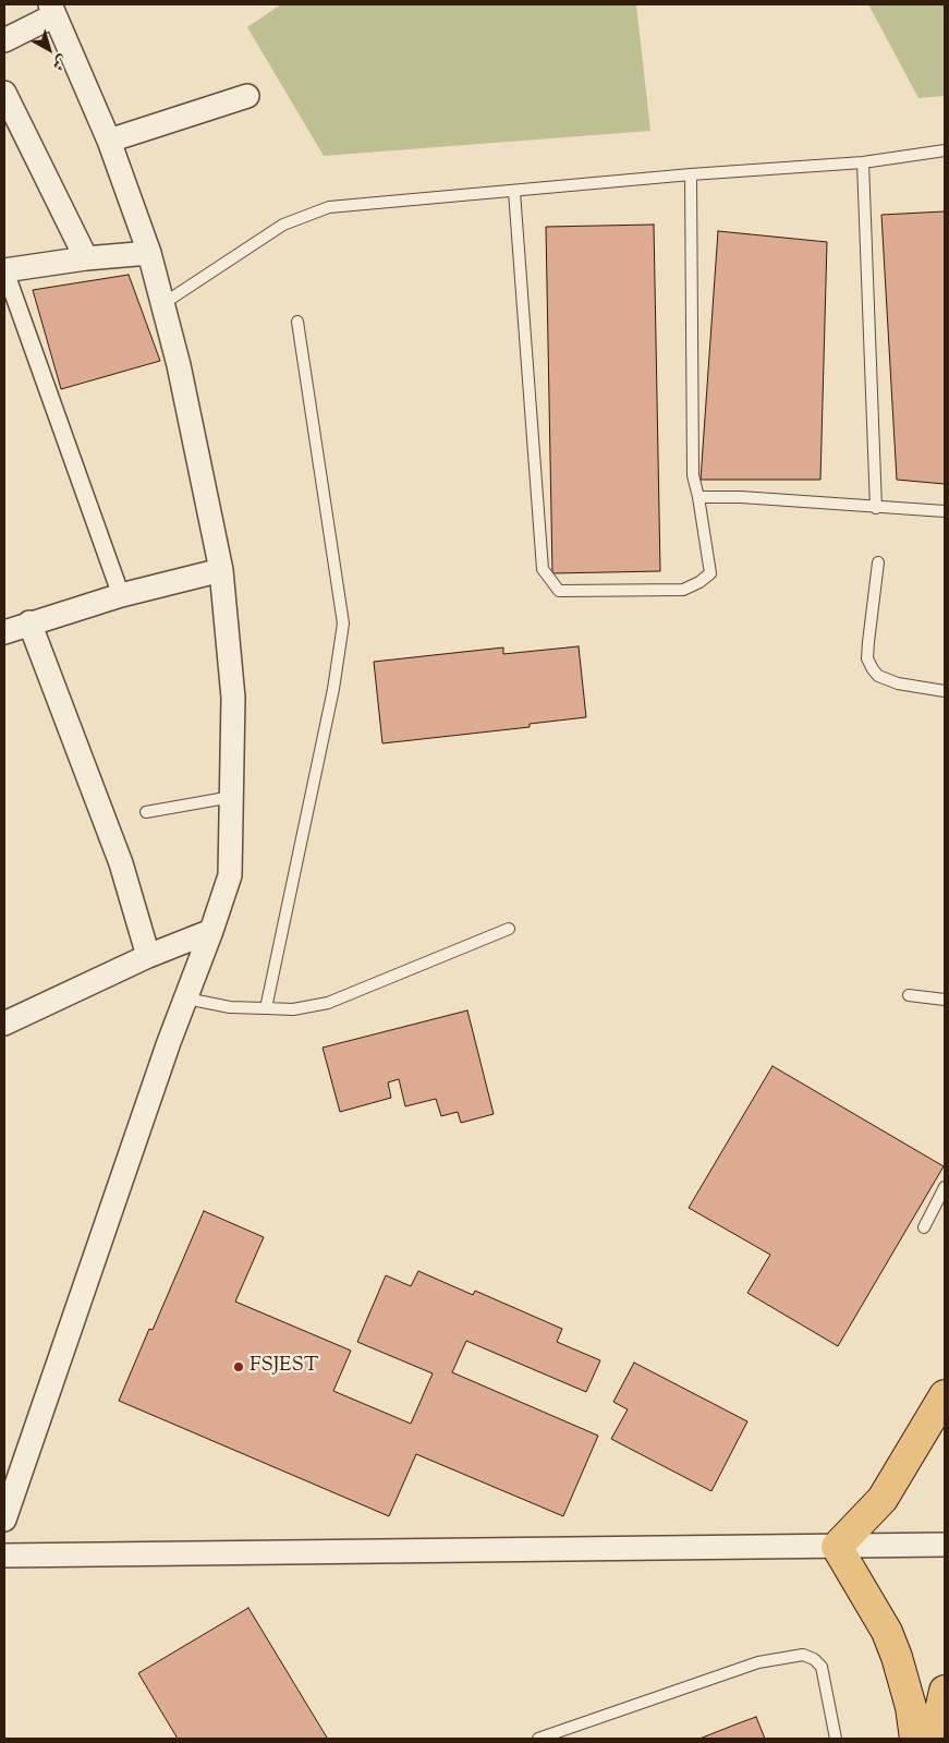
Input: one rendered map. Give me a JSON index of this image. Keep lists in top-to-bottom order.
{
  "places": ["FSJEST"],
  "north": "bottom right"
}
